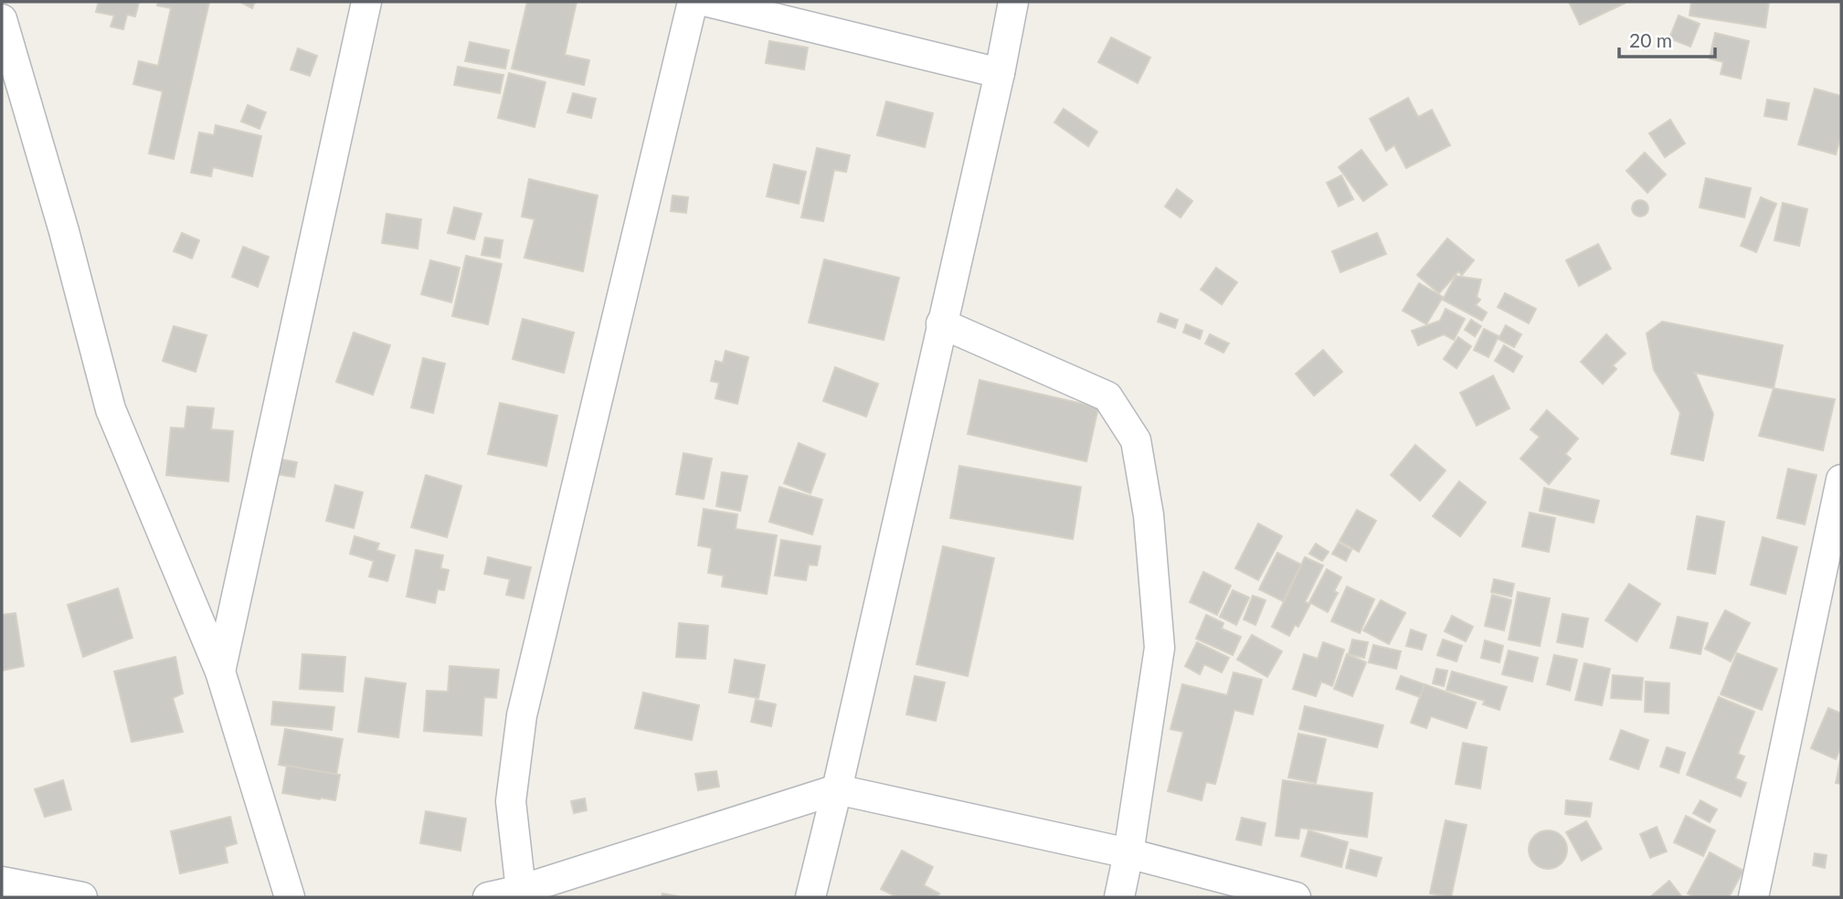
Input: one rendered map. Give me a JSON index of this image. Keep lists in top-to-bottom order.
{
  "scale_bar": "20 m"
}
